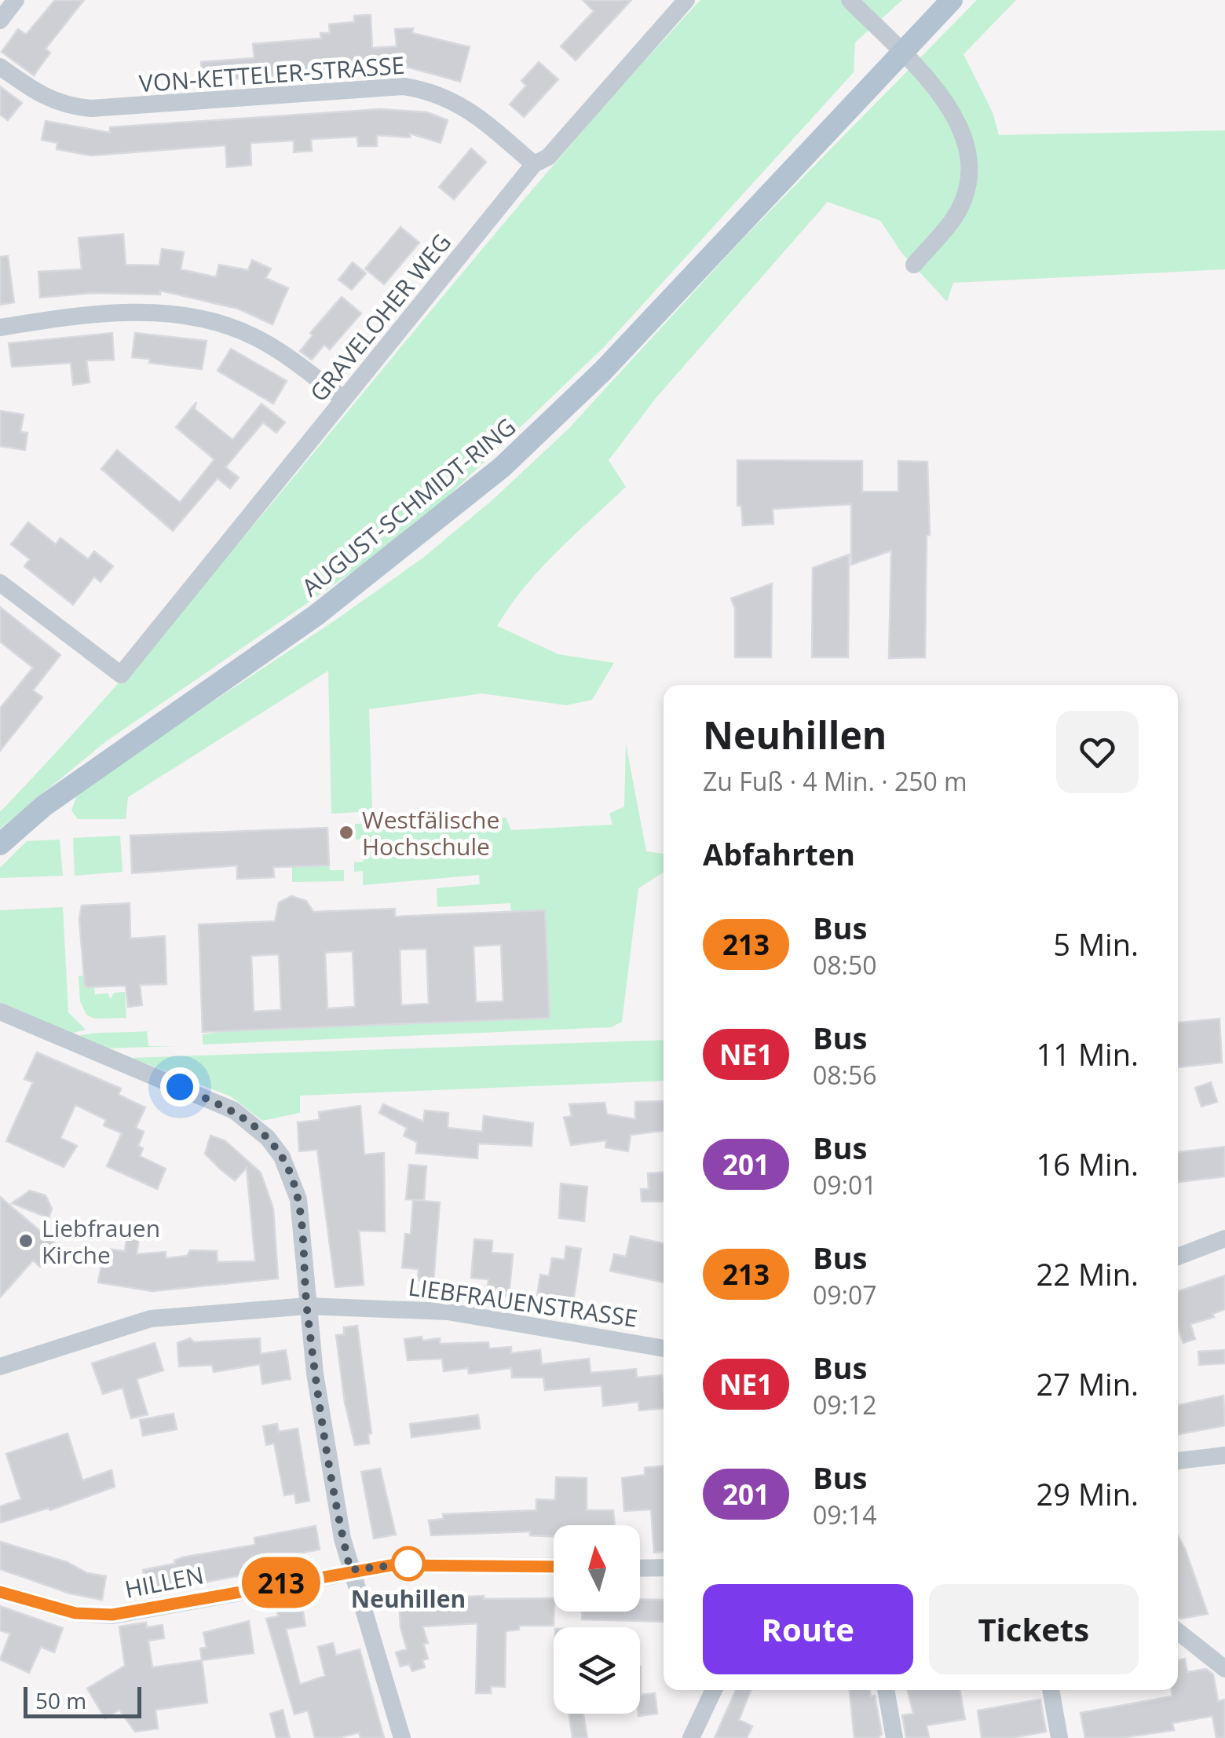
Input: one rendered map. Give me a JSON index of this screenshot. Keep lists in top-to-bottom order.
{
  "streets": {
    "main road": ["AUGUST-SCHMIDT-RING"],
    "street": [
      "VON-KETTELER-STRASSE",
      "GRAVELOHER WEG",
      "LIEBFRAUENSTRASSE",
      "HILLEN"
    ]
  },
  "crossings": [
    ["VON-KETTELER-STRASSE", "GRAVELOHER WEG"]
  ],
  "places": ["Westfälische Hochschule", "Liebfrauen Kirche", "Neuhillen"],
  "lines": ["bus line 213"],
  "scale_bar": "50 m",
  "north": "top",
  "page": {
    "on_map": "213",
    "heading": [
      ["Neuhillen", "Zu Fuß · 4 Min. · 250 m"],
      "Abfahrten"
    ],
    "list": [
      {
        "mark": "213",
        "name": "Bus",
        "note": "08:50",
        "value": "5 Min."
      },
      {
        "mark": "NE1",
        "name": "Bus",
        "note": "08:56",
        "value": "11 Min."
      },
      {
        "mark": "201",
        "name": "Bus",
        "note": "09:01",
        "value": "16 Min."
      },
      {
        "mark": "213",
        "name": "Bus",
        "note": "09:07",
        "value": "22 Min."
      },
      {
        "mark": "NE1",
        "name": "Bus",
        "note": "09:12",
        "value": "27 Min."
      },
      {
        "mark": "201",
        "name": "Bus",
        "note": "09:14",
        "value": "29 Min."
      }
    ],
    "buttons": ["Route", "Tickets"],
    "scale": "50 m"
  }
}
